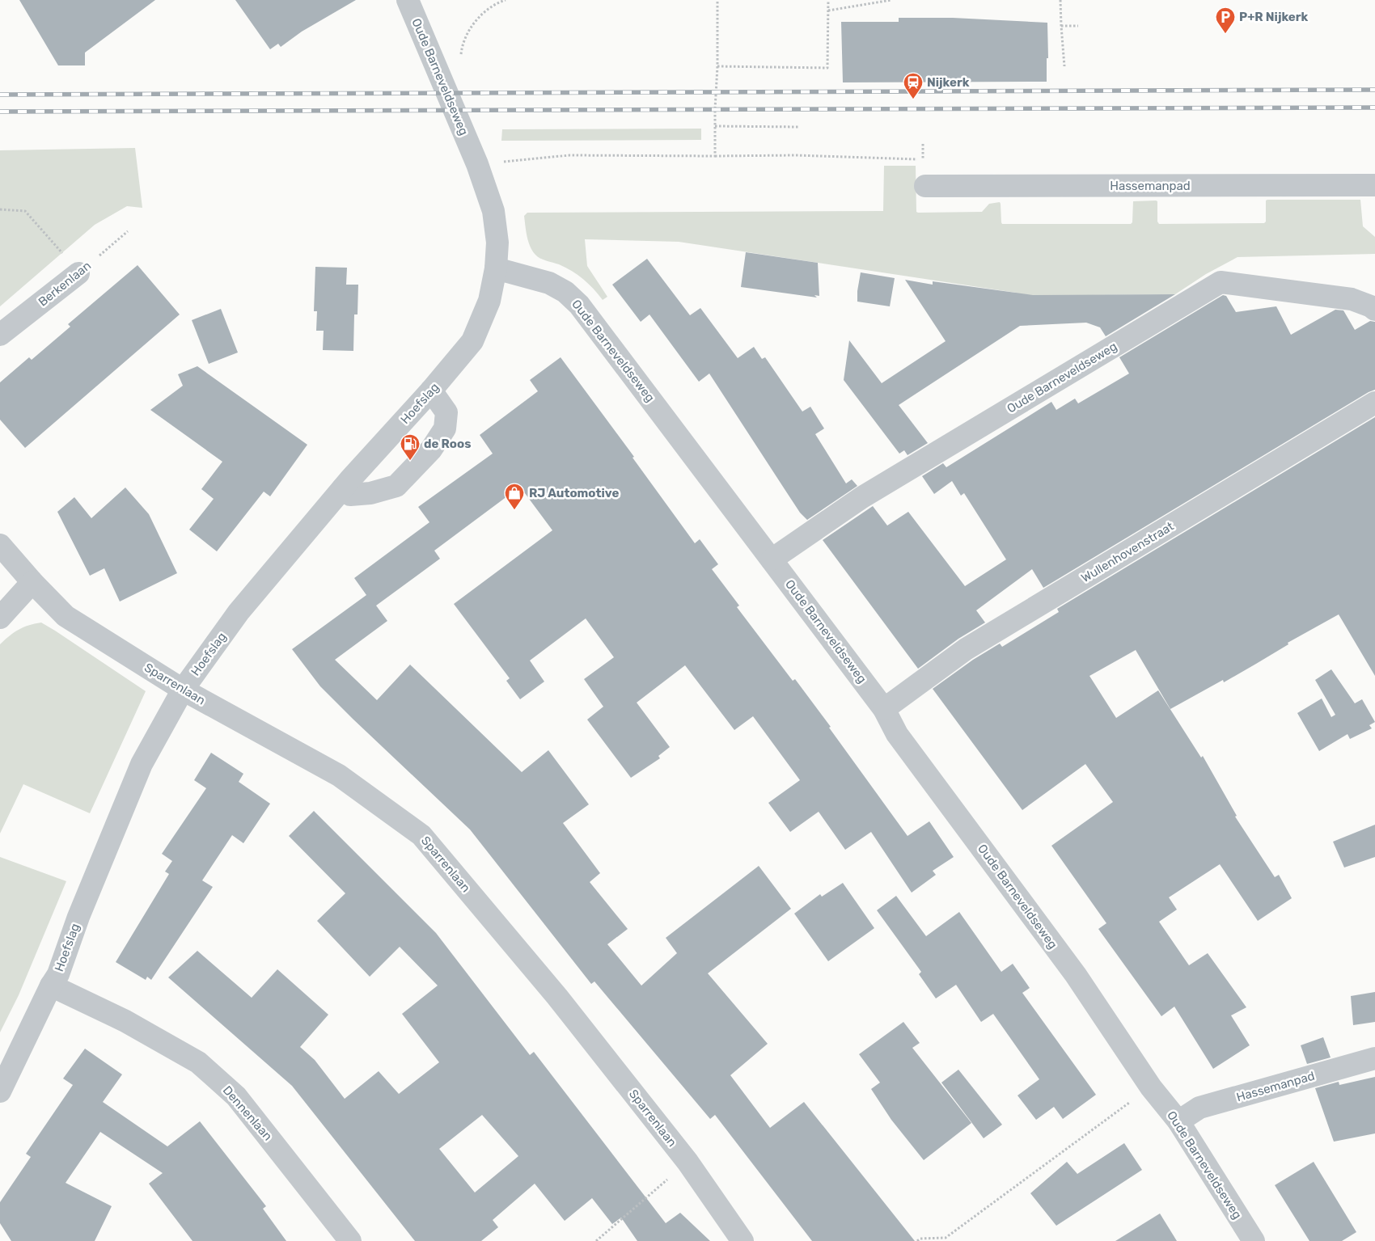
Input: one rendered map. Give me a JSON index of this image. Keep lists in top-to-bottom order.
{
  "streets": {
    "street": [
      "Oude Barneveldseweg",
      "Hassemanpad",
      "Berkenlaan",
      "Hoefslag",
      "Wullenhovenstraat",
      "Sparrenlaan",
      "Dennenlaan"
    ]
  },
  "crossings": [
    ["Oude Barneveldseweg", "Hassemanpad"],
    ["Oude Barneveldseweg", "Hoefslag"],
    ["Oude Barneveldseweg", "Wullenhovenstraat"],
    ["Hoefslag", "Sparrenlaan"],
    ["Hoefslag", "Dennenlaan"]
  ],
  "places": {
    "parking": ["P+R Nijkerk"],
    "station": ["Nijkerk"],
    "fuel station": ["de Roos"],
    "shop": ["RJ Automotive"]
  }
}
